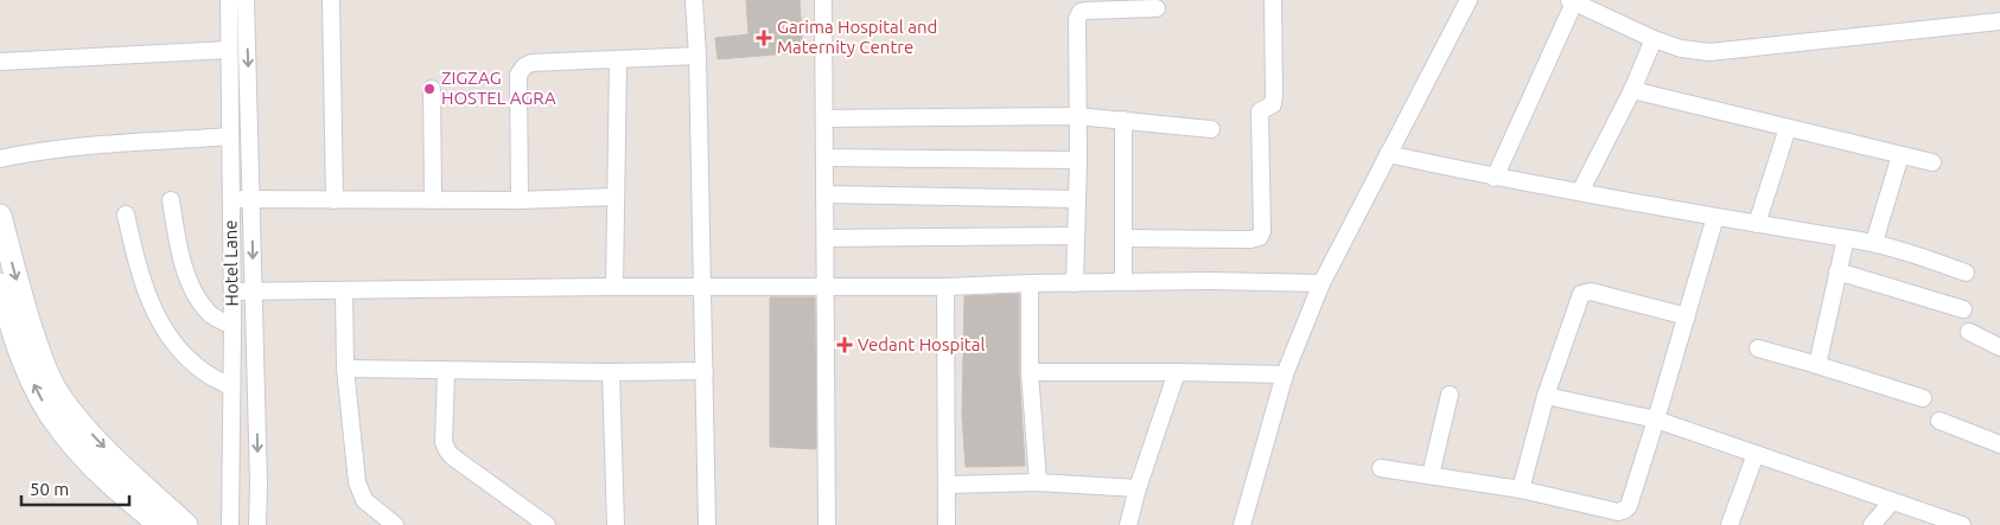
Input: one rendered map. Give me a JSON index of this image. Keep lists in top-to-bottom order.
{
  "streets": {
    "street": ["Hotel Lane"]
  },
  "places": {
    "health": ["Garima Hospital and Maternity Centre", "Vedant Hospital"],
    "other": ["ZIGZAG HOSTEL AGRA"]
  },
  "scale_bar": "50 m"
}
